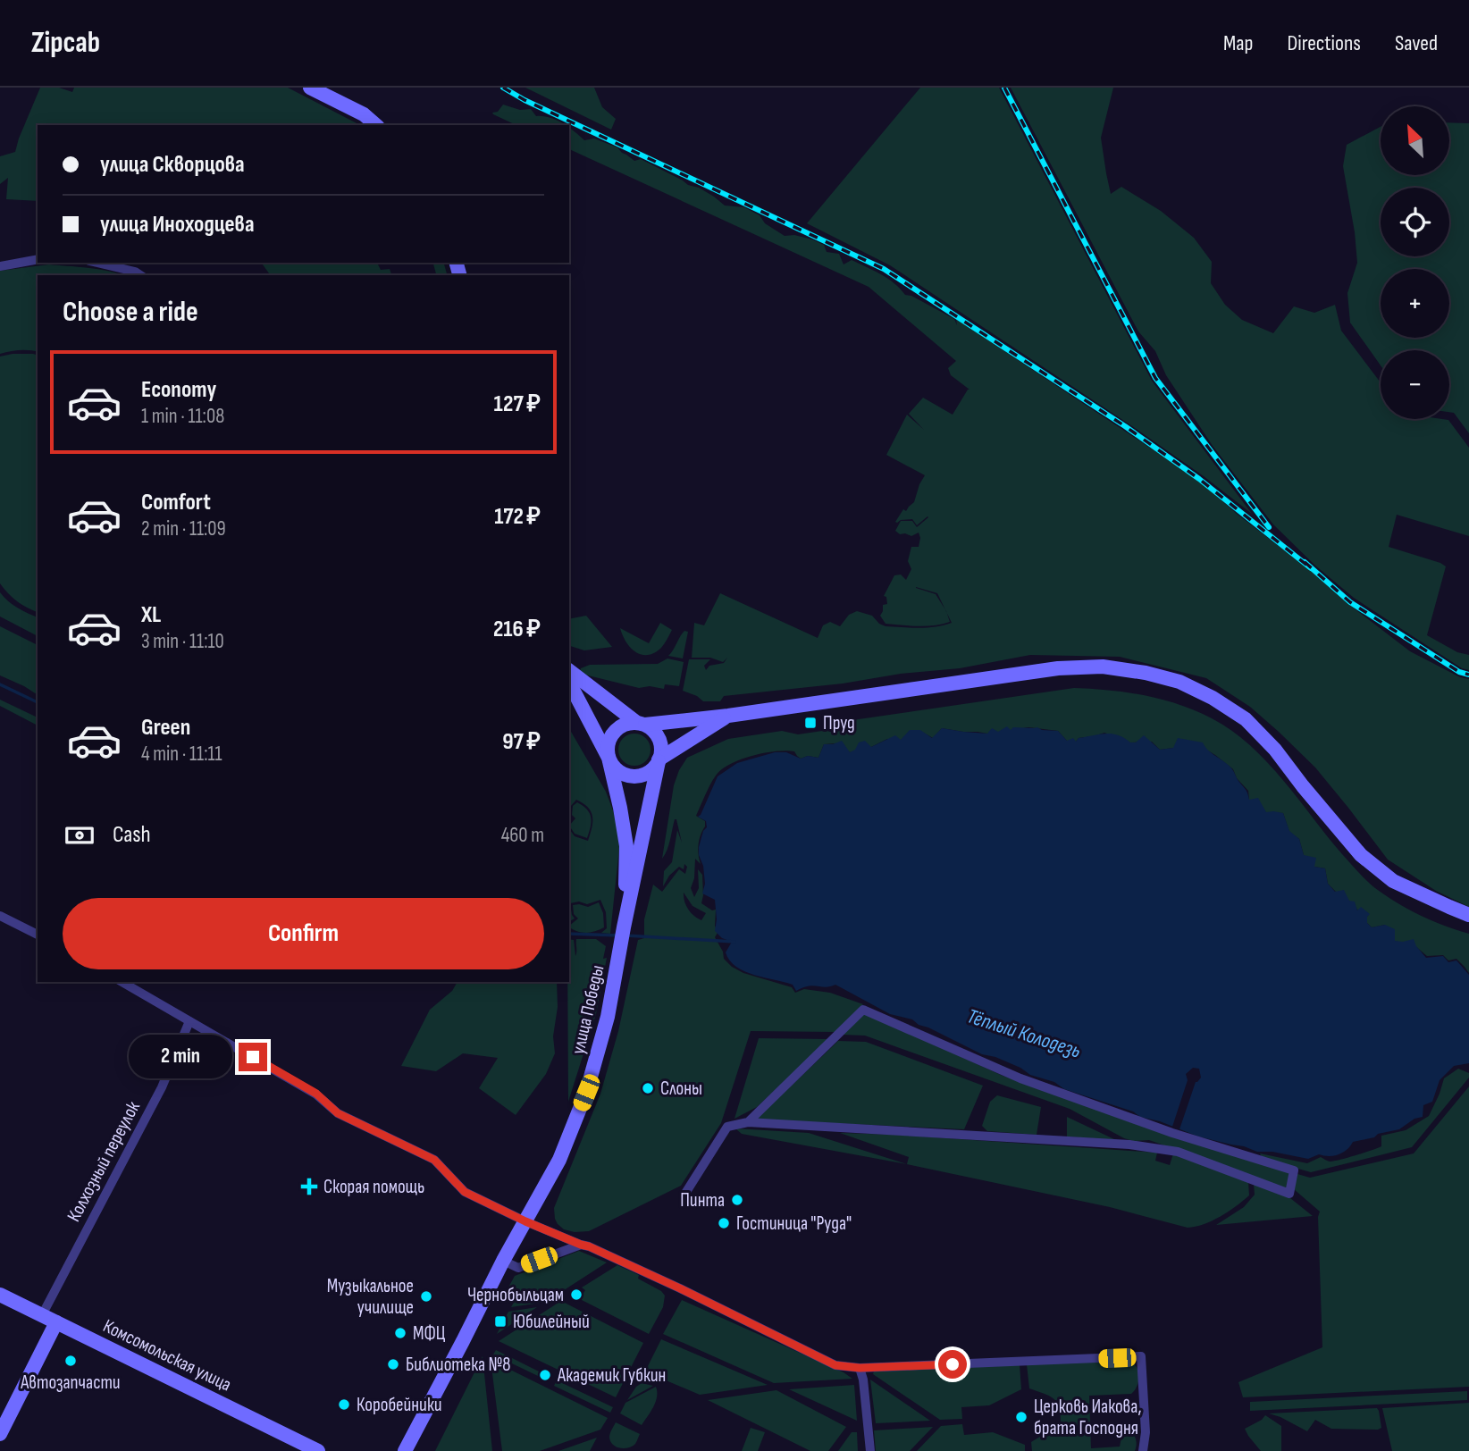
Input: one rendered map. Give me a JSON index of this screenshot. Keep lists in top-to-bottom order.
{
  "streets": {
    "main road": ["улица Победы", "Комсомольская улица"],
    "street": ["Колхозный переулок"]
  },
  "crossings": [
    ["Колхозный переулок", "Комсомольская улица"]
  ],
  "water": ["Тёплый Колодезь"],
  "places": {
    "transit": ["Пруд", "Юбилейный"],
    "other": [
      "Слоны",
      "Пинта",
      "Гостиница \"Руда\"",
      "Чернобыльцам",
      "Музыкальное училище",
      "МФЦ",
      "Автозапчасти",
      "Библиотека №8",
      "Академик Губкин",
      "Коробейники",
      "Церковь Иакова, брата Господня"
    ],
    "health": ["Скорая помощь"]
  },
  "north": "top left",
  "page": {
    "header": "Zipcab",
    "nav": ["Map", "Directions", "Saved"],
    "map_buttons": ["+", "−"],
    "banner": ["улица Скворцова", "улица Иноходцева"],
    "heading": "Choose a ride",
    "list": [
      {
        "name": "Economy",
        "note": "1 min · 11:08",
        "value": "127 ₽"
      },
      {
        "name": "Comfort",
        "note": "2 min · 11:09",
        "value": "172 ₽"
      },
      {
        "name": "XL",
        "note": "3 min · 11:10",
        "value": "216 ₽"
      },
      {
        "name": "Green",
        "note": "4 min · 11:11",
        "value": "97 ₽"
      }
    ],
    "pay": ["Cash", "460 m"],
    "buttons": "Confirm",
    "bubble": "2 min"
  }
}
